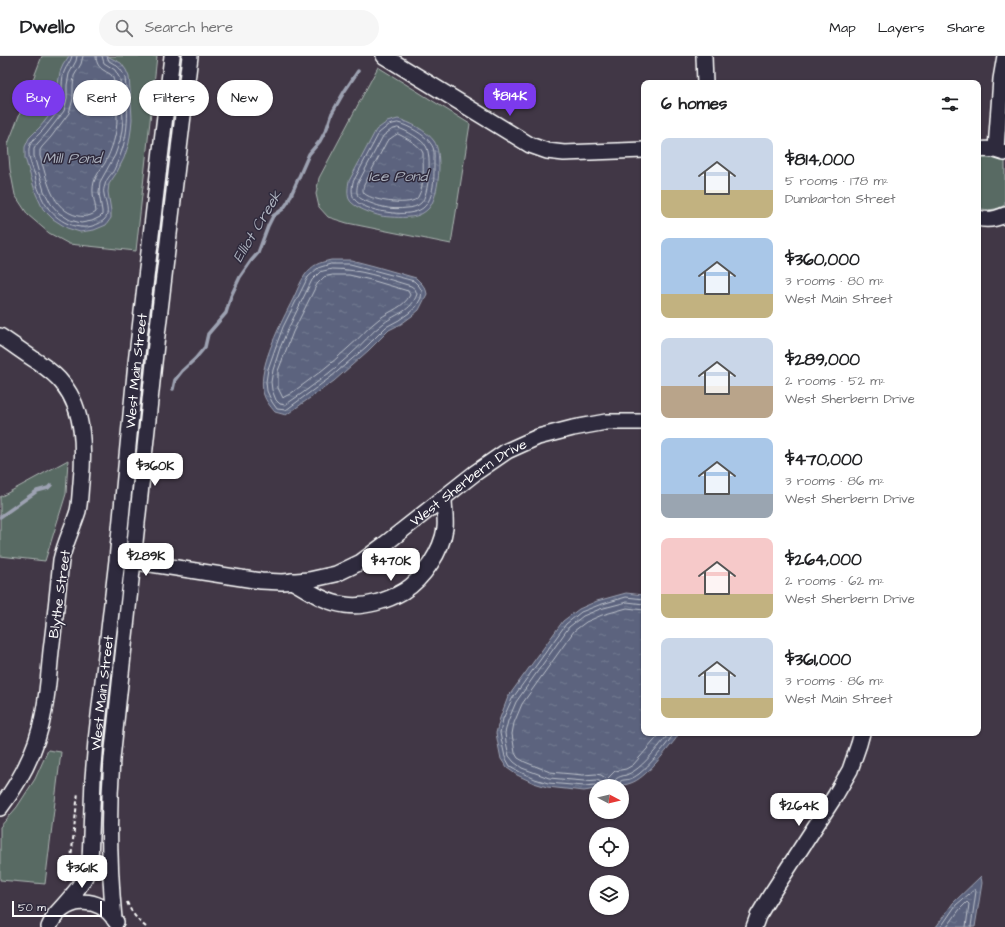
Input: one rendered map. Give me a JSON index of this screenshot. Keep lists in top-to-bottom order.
{
  "streets": {
    "street": ["West Main Street", "West Sherbern Drive", "Blythe Street"]
  },
  "crossings": [
    ["West Main Street", "West Sherbern Drive"]
  ],
  "water": ["Mill Pond", "Ice Pond", "Elliot Creek"],
  "scale_bar": "50 m",
  "north": "right",
  "page": {
    "header": "Dwello",
    "search": "Search here",
    "nav": ["Map", "Layers", "Share"],
    "chip": [
      "Buy",
      "Rent",
      "Filters",
      "New"
    ],
    "heading": "6 homes",
    "price": [
      "$814K",
      "$360K",
      "$289K",
      "$470K",
      "$264K",
      "$361K"
    ],
    "list": [
      {
        "name": "$814,000",
        "note": "5 rooms · 178 m² · Dumbarton Street"
      },
      {
        "name": "$360,000",
        "note": "3 rooms · 80 m² · West Main Street"
      },
      {
        "name": "$289,000",
        "note": "2 rooms · 52 m² · West Sherbern Drive"
      },
      {
        "name": "$470,000",
        "note": "3 rooms · 86 m² · West Sherbern Drive"
      },
      {
        "name": "$264,000",
        "note": "2 rooms · 62 m² · West Sherbern Drive"
      },
      {
        "name": "$361,000",
        "note": "3 rooms · 86 m² · West Main Street"
      }
    ],
    "scale": "50 m"
  }
}
